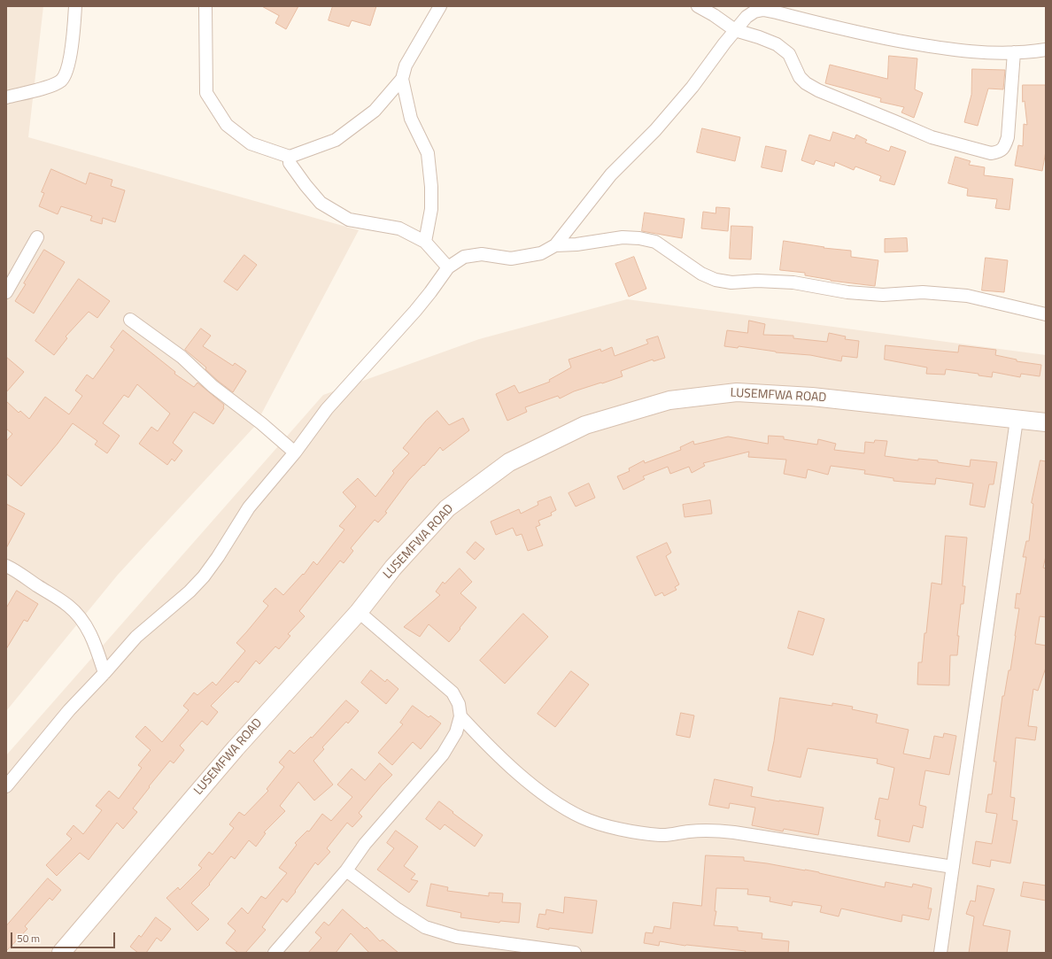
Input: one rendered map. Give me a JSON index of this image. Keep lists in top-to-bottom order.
{
  "streets": {
    "street": ["LUSEMFWA ROAD"]
  },
  "scale_bar": "50 m"
}
